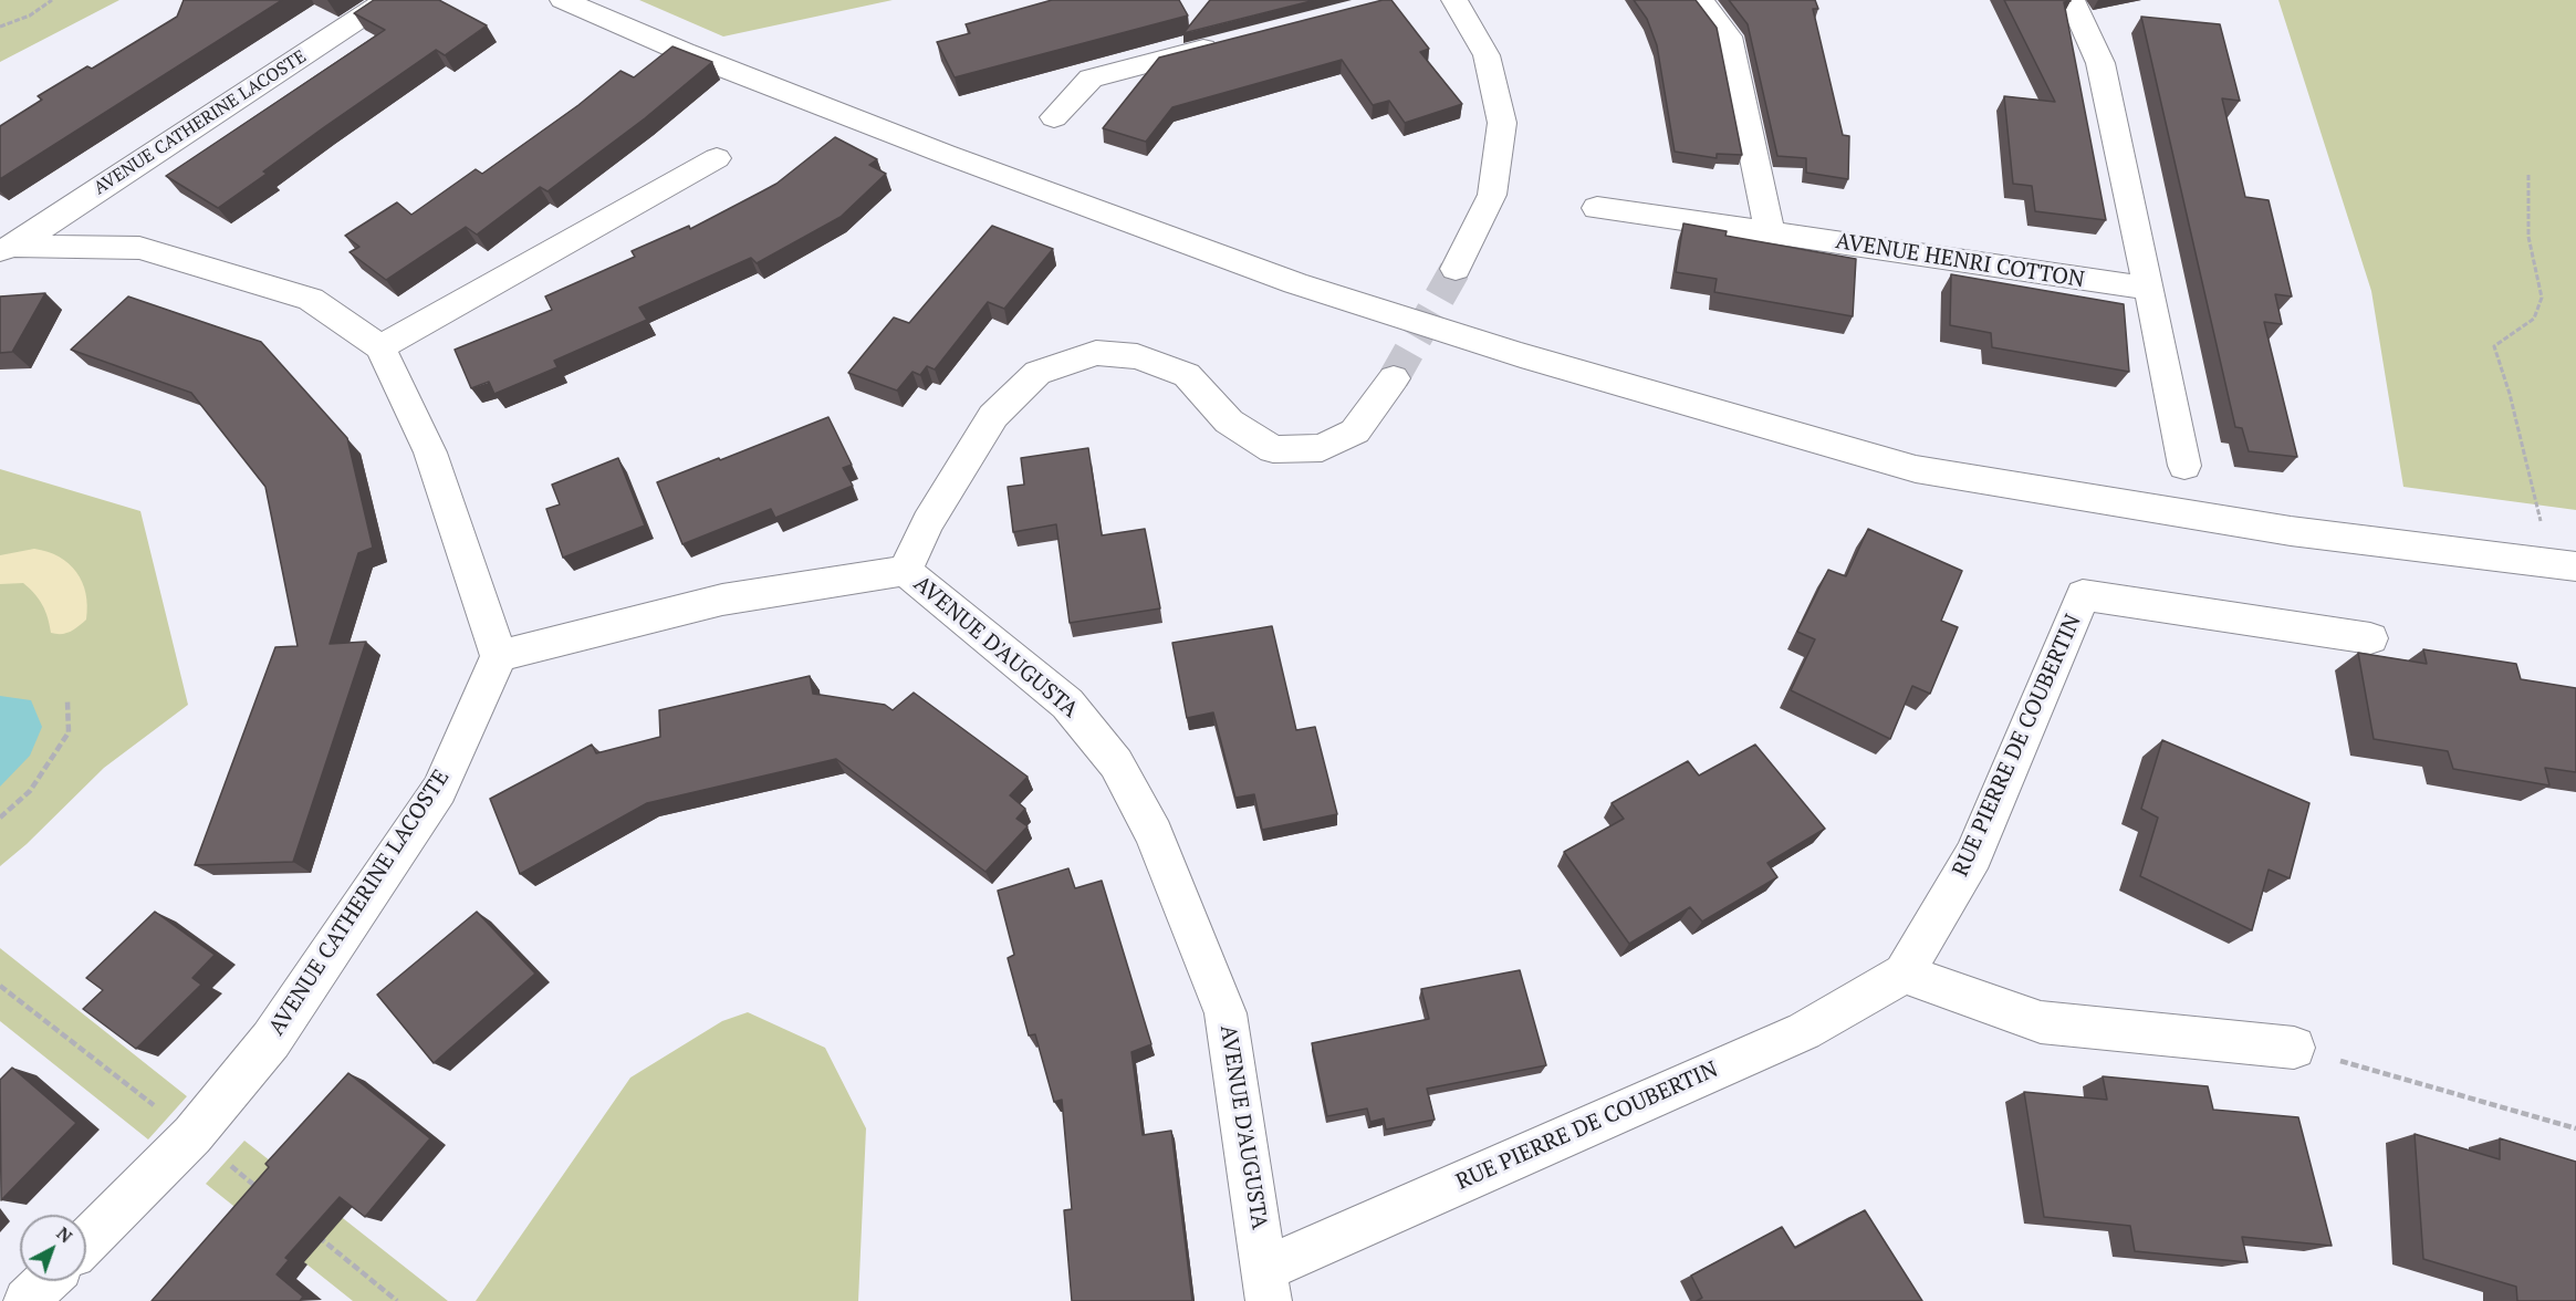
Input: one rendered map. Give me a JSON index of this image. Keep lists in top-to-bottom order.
{
  "streets": {
    "street": [
      "AVENUE CATHERINE LACOSTE",
      "AVENUE HENRI COTTON",
      "AVENUE D'AUGUSTA",
      "RUE PIERRE DE COUBERTIN"
    ]
  },
  "crossings": [
    ["AVENUE CATHERINE LACOSTE", "AVENUE D'AUGUSTA"],
    ["AVENUE D'AUGUSTA", "RUE PIERRE DE COUBERTIN"]
  ],
  "north": "top right"
}
